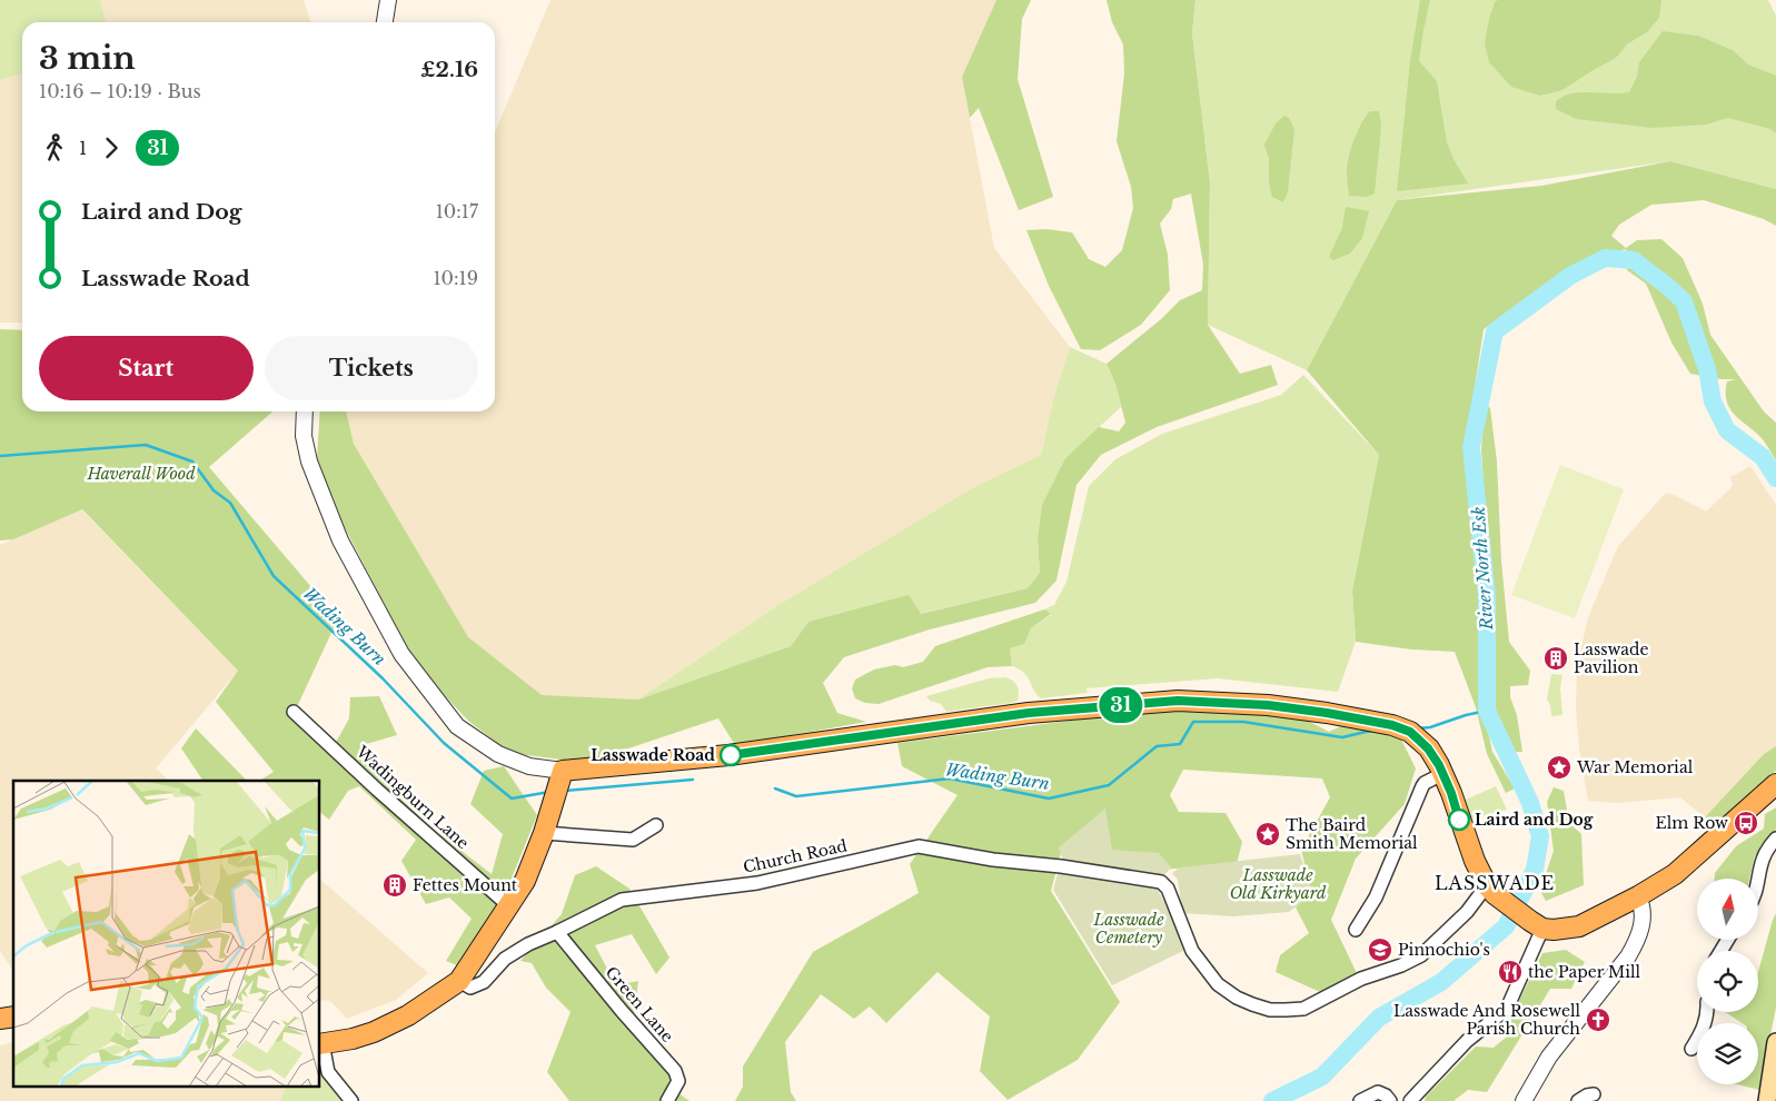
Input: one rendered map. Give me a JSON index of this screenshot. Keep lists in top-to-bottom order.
{
  "streets": {
    "street": ["Wadingburn Lane", "Church Road", "Green Lane"]
  },
  "crossings": [
    ["Church Road", "Green Lane"]
  ],
  "districts": ["LASSWADE"],
  "water": ["River North Esk", "Wading Burn"],
  "parks": ["Haverall Wood", "Lasswade Old Kirkyard", "Lasswade Cemetery"],
  "places": {
    "building": ["Lasswade Pavilion", "Fettes Mount"],
    "other": ["Lasswade Road", "Laird and Dog"],
    "place": ["War Memorial", "The Baird Smith Memorial"],
    "bus stop": ["Elm Row"],
    "school or university": ["Pinnochio's"],
    "restaurant": ["the Paper Mill"],
    "church": ["Lasswade And Rosewell Parish Church"]
  },
  "lines": ["bus line 31"],
  "north": "top",
  "page": {
    "on_map": "31",
    "heading": ["3 min", "10:16 – 10:19 · Bus", "£2.16"],
    "legs": ["1", "31"],
    "list": [
      {
        "name": "Laird and Dog",
        "value": "10:17"
      },
      {
        "name": "Lasswade Road",
        "value": "10:19"
      }
    ],
    "buttons": ["Start", "Tickets"]
  }
}
